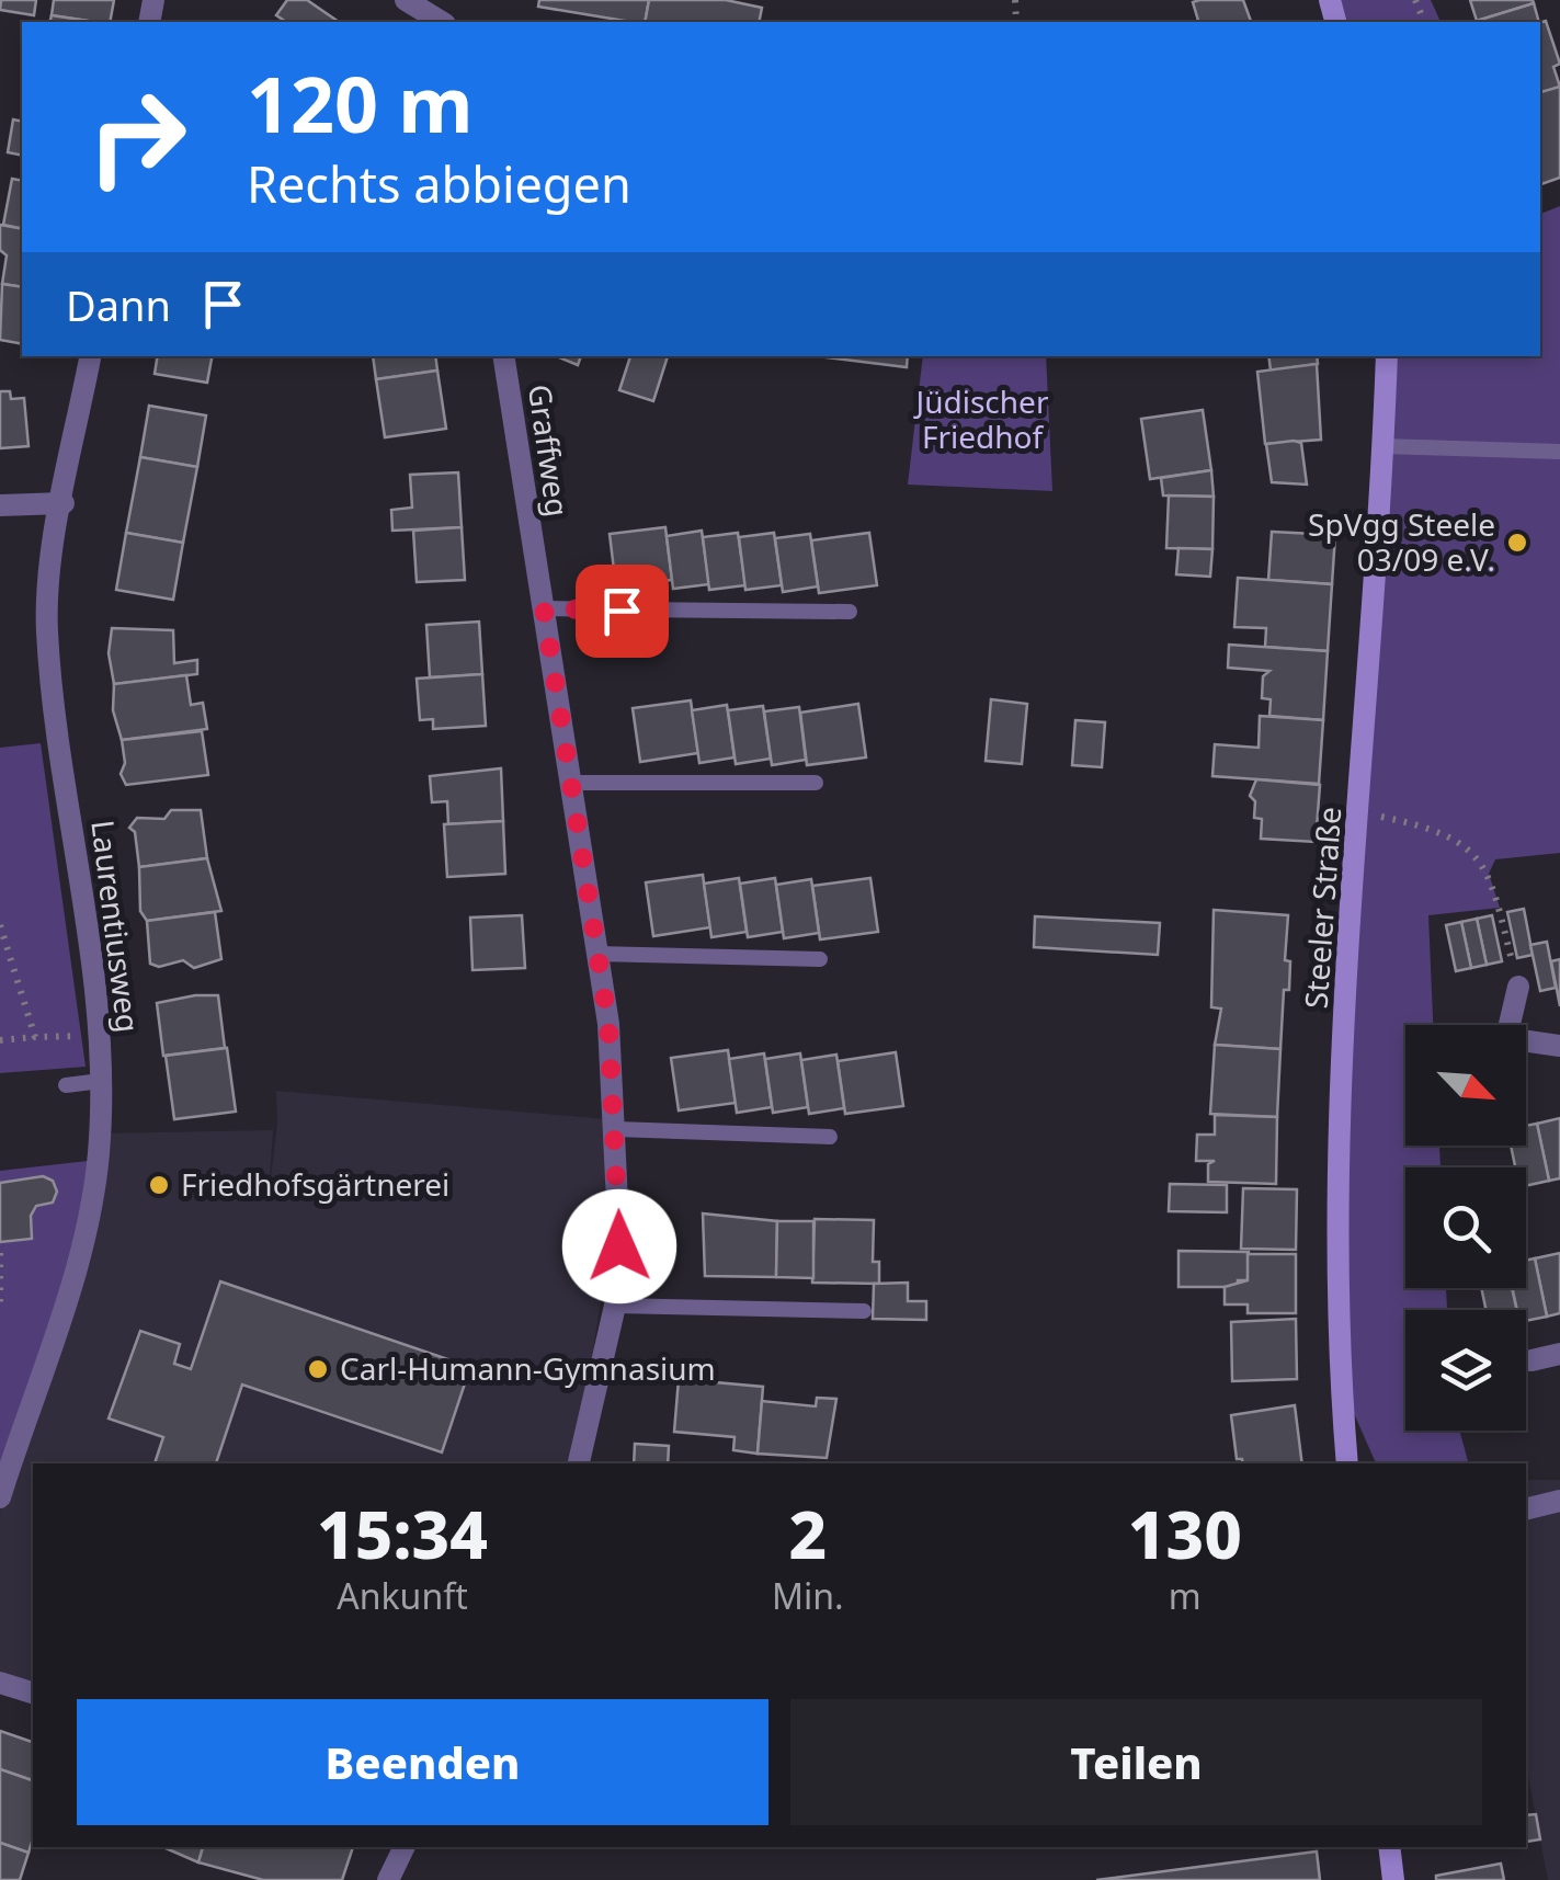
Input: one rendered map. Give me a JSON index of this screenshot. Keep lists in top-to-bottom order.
{
  "streets": {
    "main road": ["Steeler Straße"],
    "street": ["Graffweg", "Laurentiusweg"]
  },
  "parks": ["Jüdischer Friedhof"],
  "places": ["SpVgg Steele 03/09 e.V.", "Friedhofsgärtnerei", "Carl-Humann-Gymnasium"],
  "north": "bottom right",
  "page": {
    "turn": ["120 m", "Rechts abbiegen"],
    "then": "Dann",
    "eta": [
      "15:34",
      "Ankunft",
      "2",
      "Min.",
      "130",
      "m"
    ],
    "buttons": ["Beenden", "Teilen"]
  }
}
